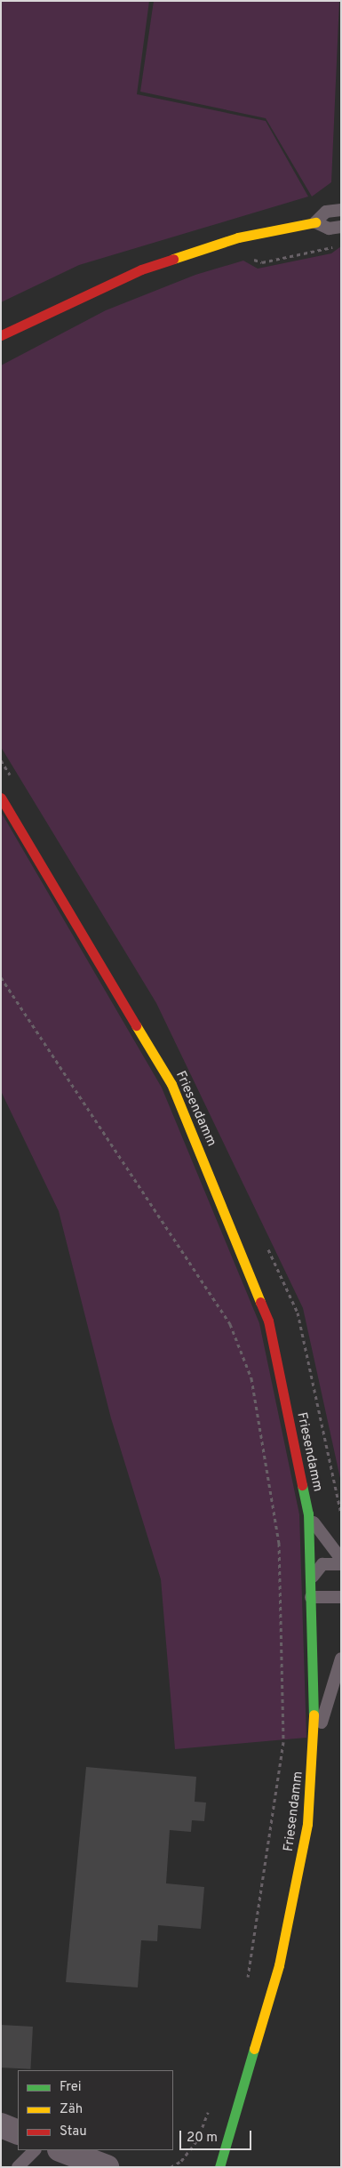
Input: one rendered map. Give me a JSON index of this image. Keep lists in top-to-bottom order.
{
  "streets": {
    "main road": ["Friesendamm"]
  },
  "legend": ["Frei", "Zäh", "Stau"],
  "scale_bar": "20 m"
}
